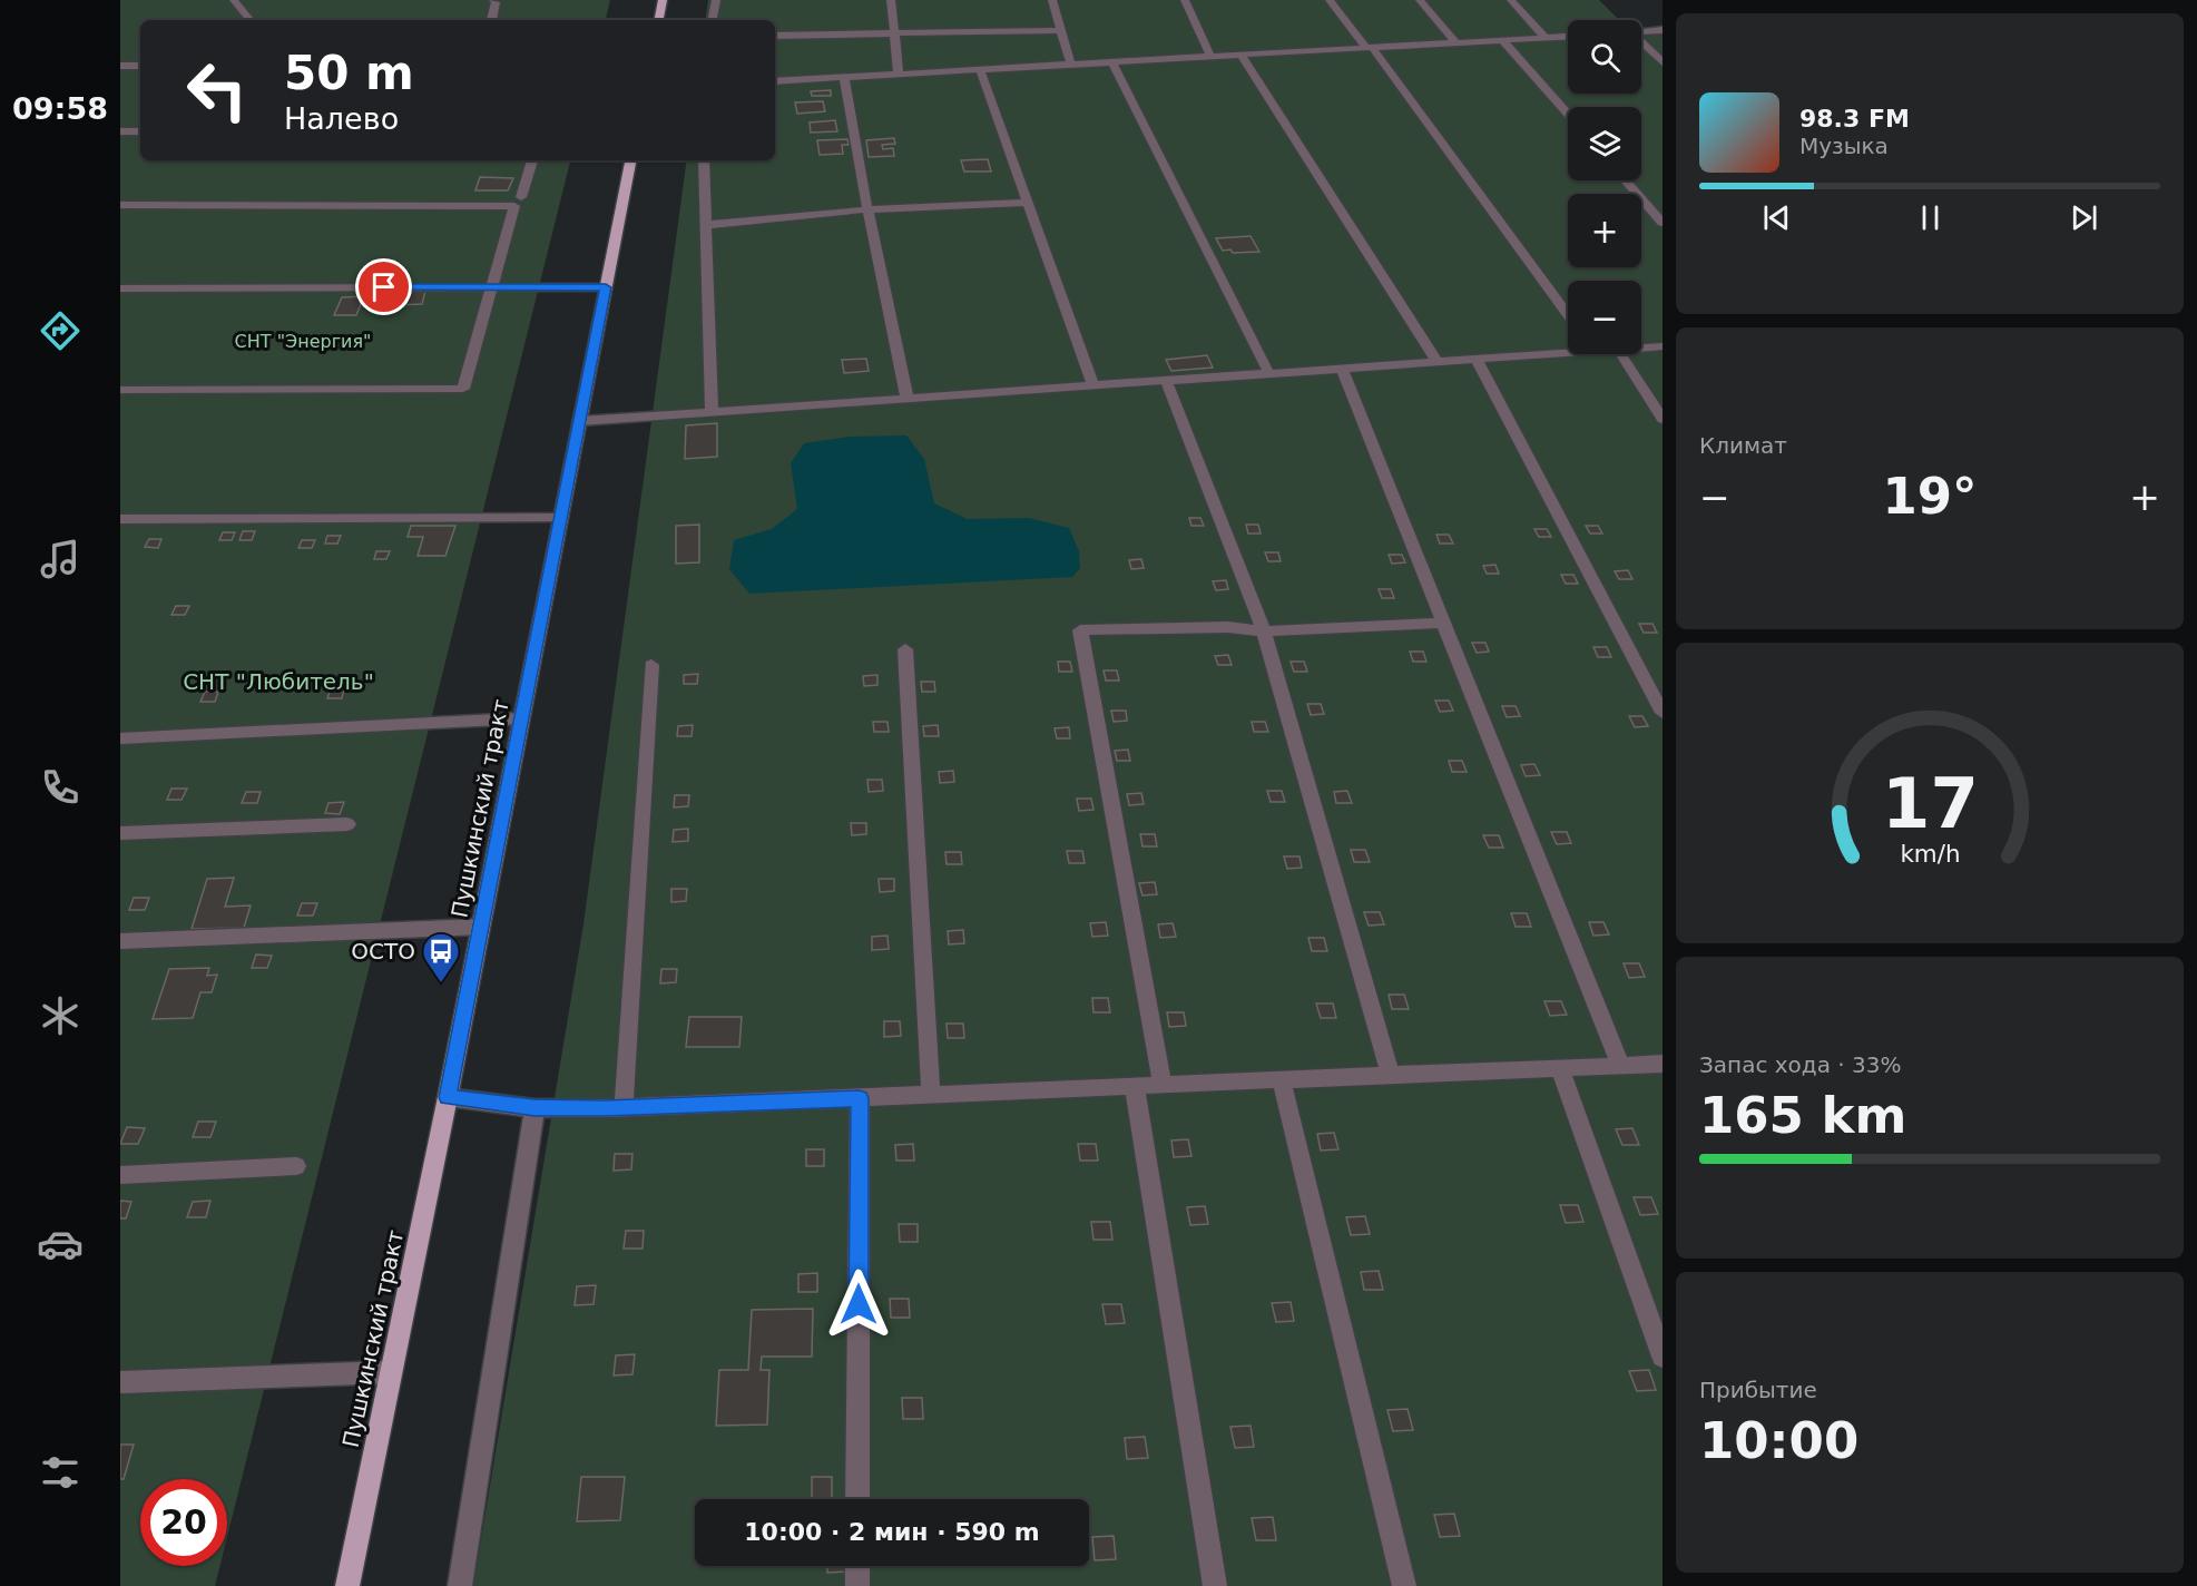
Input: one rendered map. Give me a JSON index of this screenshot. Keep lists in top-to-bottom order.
{
  "streets": {
    "main road": ["Пушкинский тракт"]
  },
  "parks": ["СНТ \"Энергия\"", "СНТ \"Любитель\""],
  "places": {
    "bus stop": ["ОСТО"]
  },
  "page": {
    "tabs": "09:58",
    "map_buttons": ["+", "−"],
    "turn": ["50 m", "Налево"],
    "song": ["98.3 FM", "Музыка"],
    "tile": [
      "Климат",
      ["Запас хода · 33%", "165 km"],
      ["Прибытие", "10:00"]
    ],
    "heat": ["−", "19°", "+"],
    "limit": "20",
    "trip": "10:00 · 2 мин · 590 m",
    "gauge": ["17", "km/h"]
  }
}
